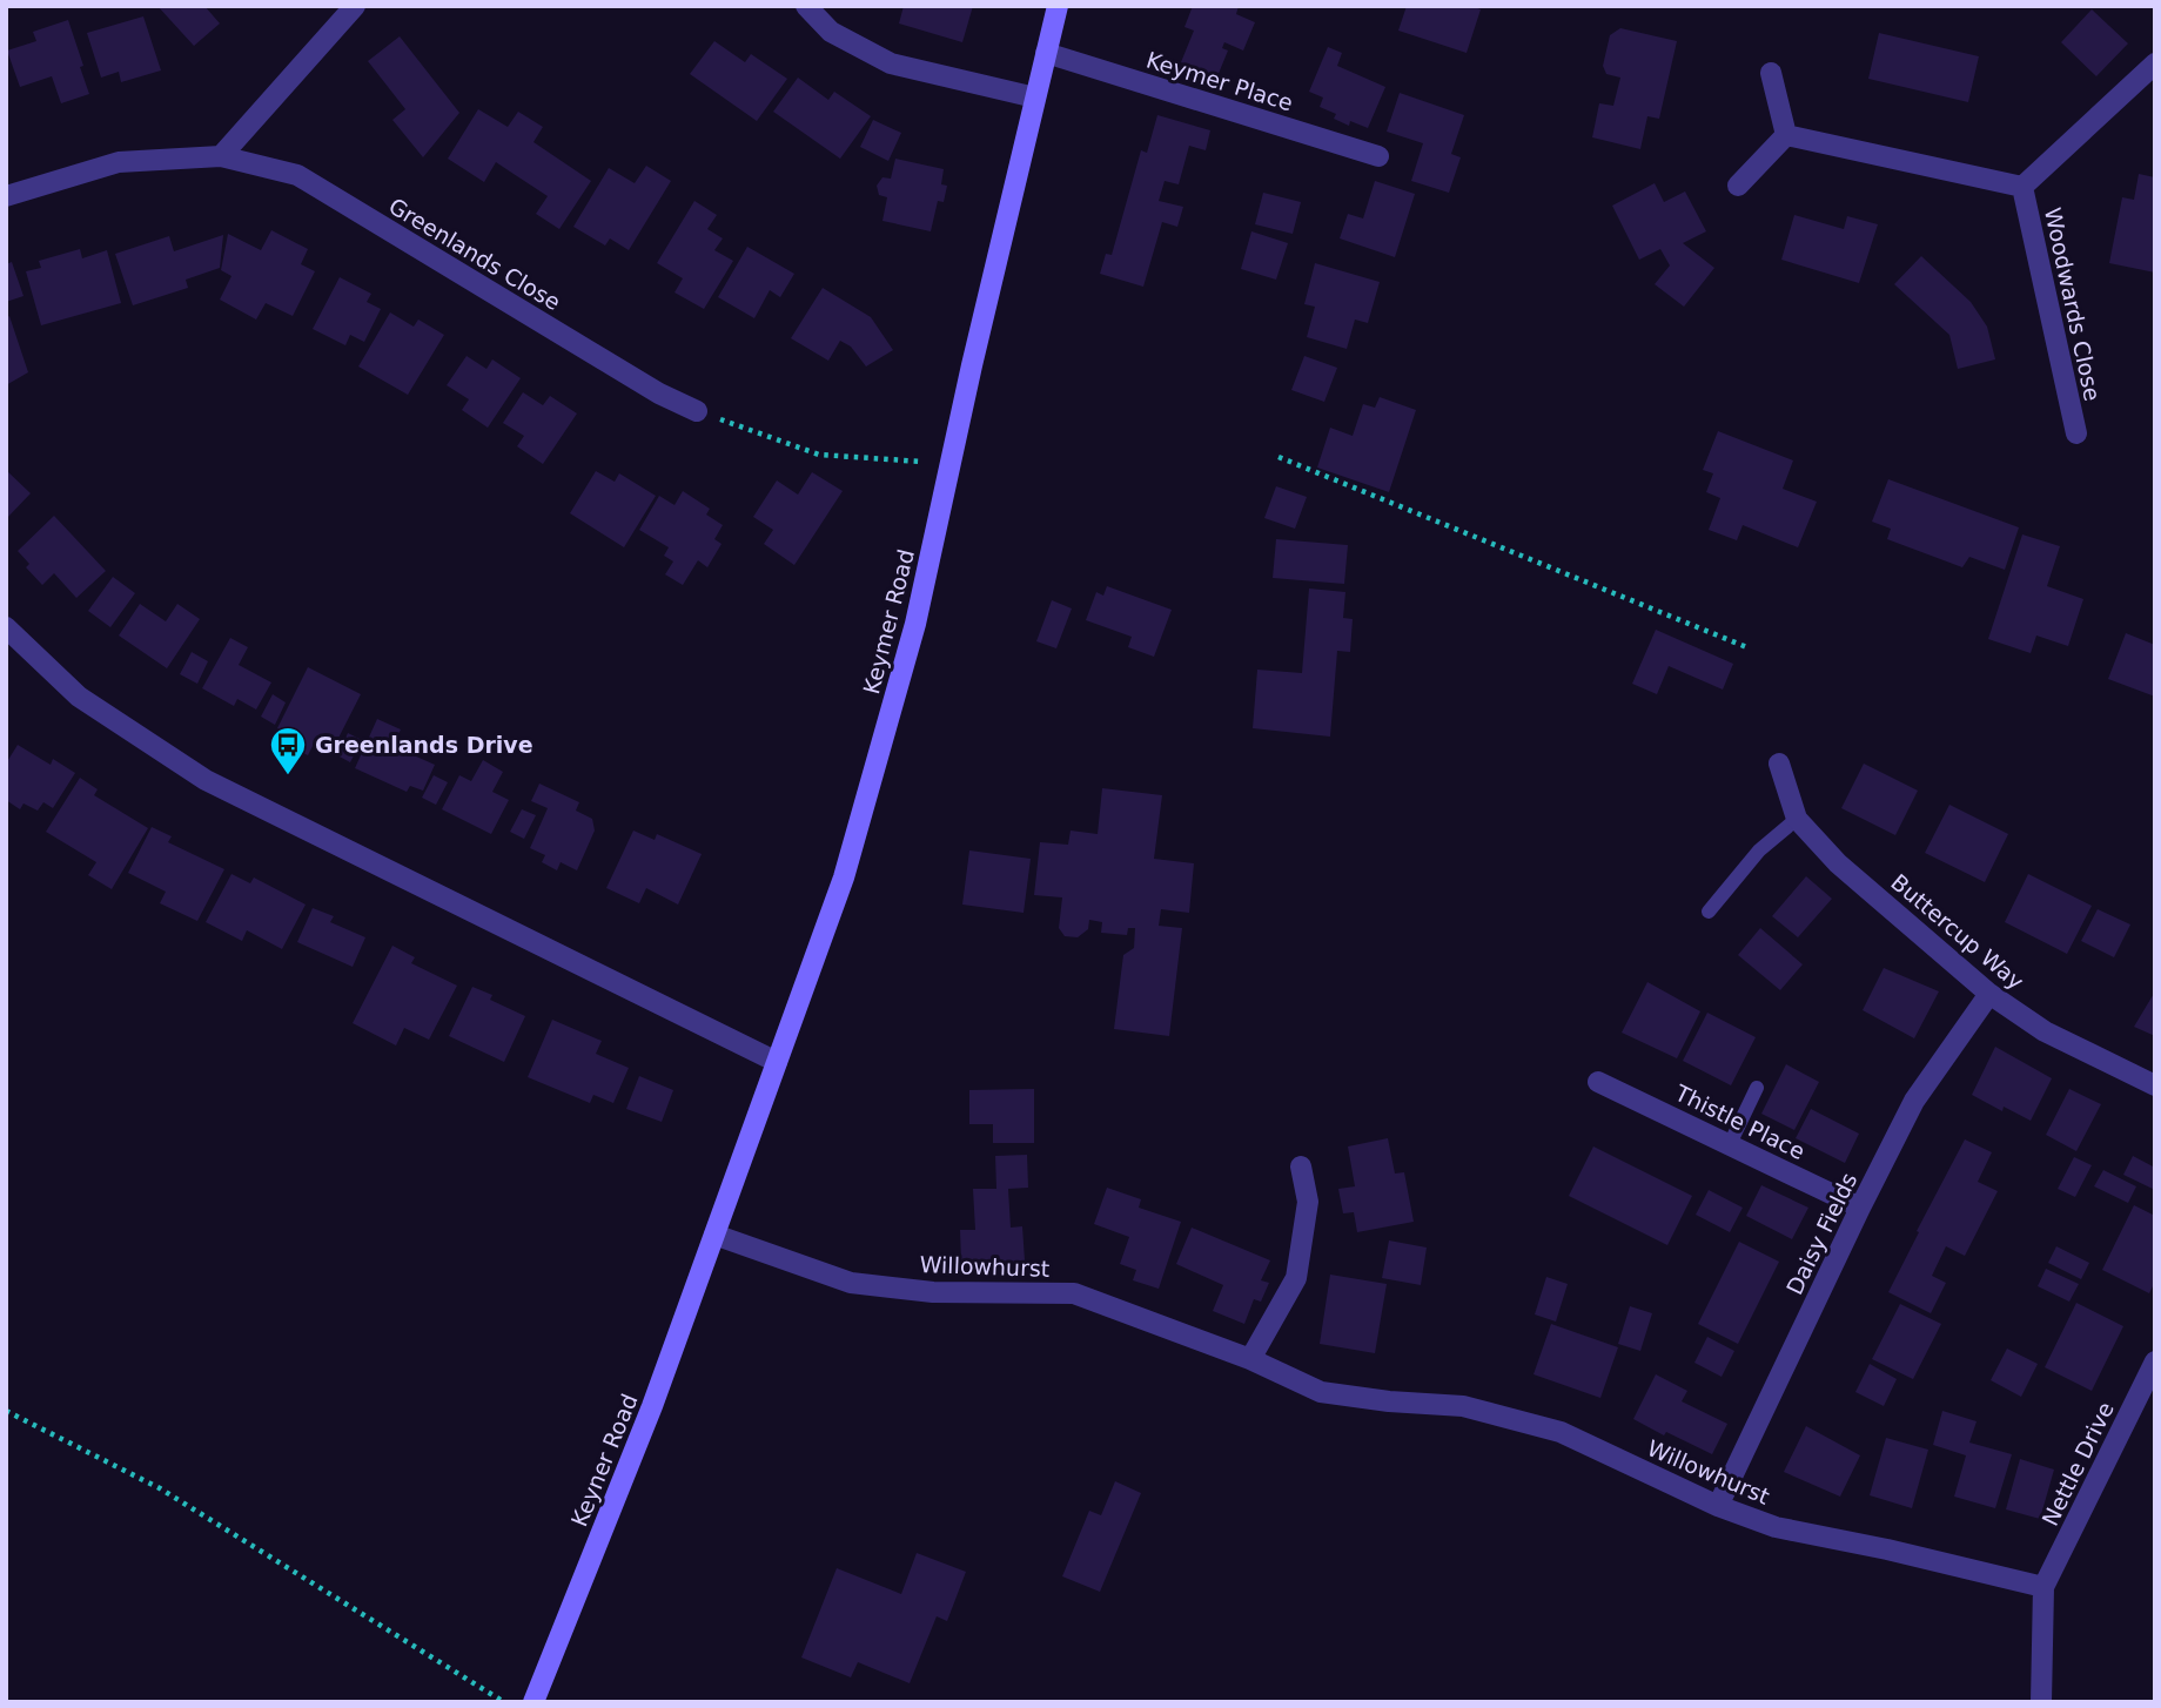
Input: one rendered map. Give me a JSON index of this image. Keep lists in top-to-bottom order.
{
  "streets": {
    "street": [
      "Keymer Place",
      "Greenlands Close",
      "Woodwards Close",
      "Keymer Road",
      "Buttercup Way",
      "Thistle Place",
      "Daisy Fields",
      "Willowhurst",
      "Keyner Road",
      "Nettle Drive"
    ]
  },
  "crossings": [
    ["Keymer Place", "Keymer Road"],
    ["Keymer Road", "Willowhurst"],
    ["Keymer Road", "Keyner Road"],
    ["Buttercup Way", "Daisy Fields"],
    ["Thistle Place", "Daisy Fields"],
    ["Daisy Fields", "Willowhurst"],
    ["Willowhurst", "Keyner Road"],
    ["Willowhurst", "Nettle Drive"]
  ],
  "places": {
    "bus stop": ["Greenlands Drive"]
  }
}
